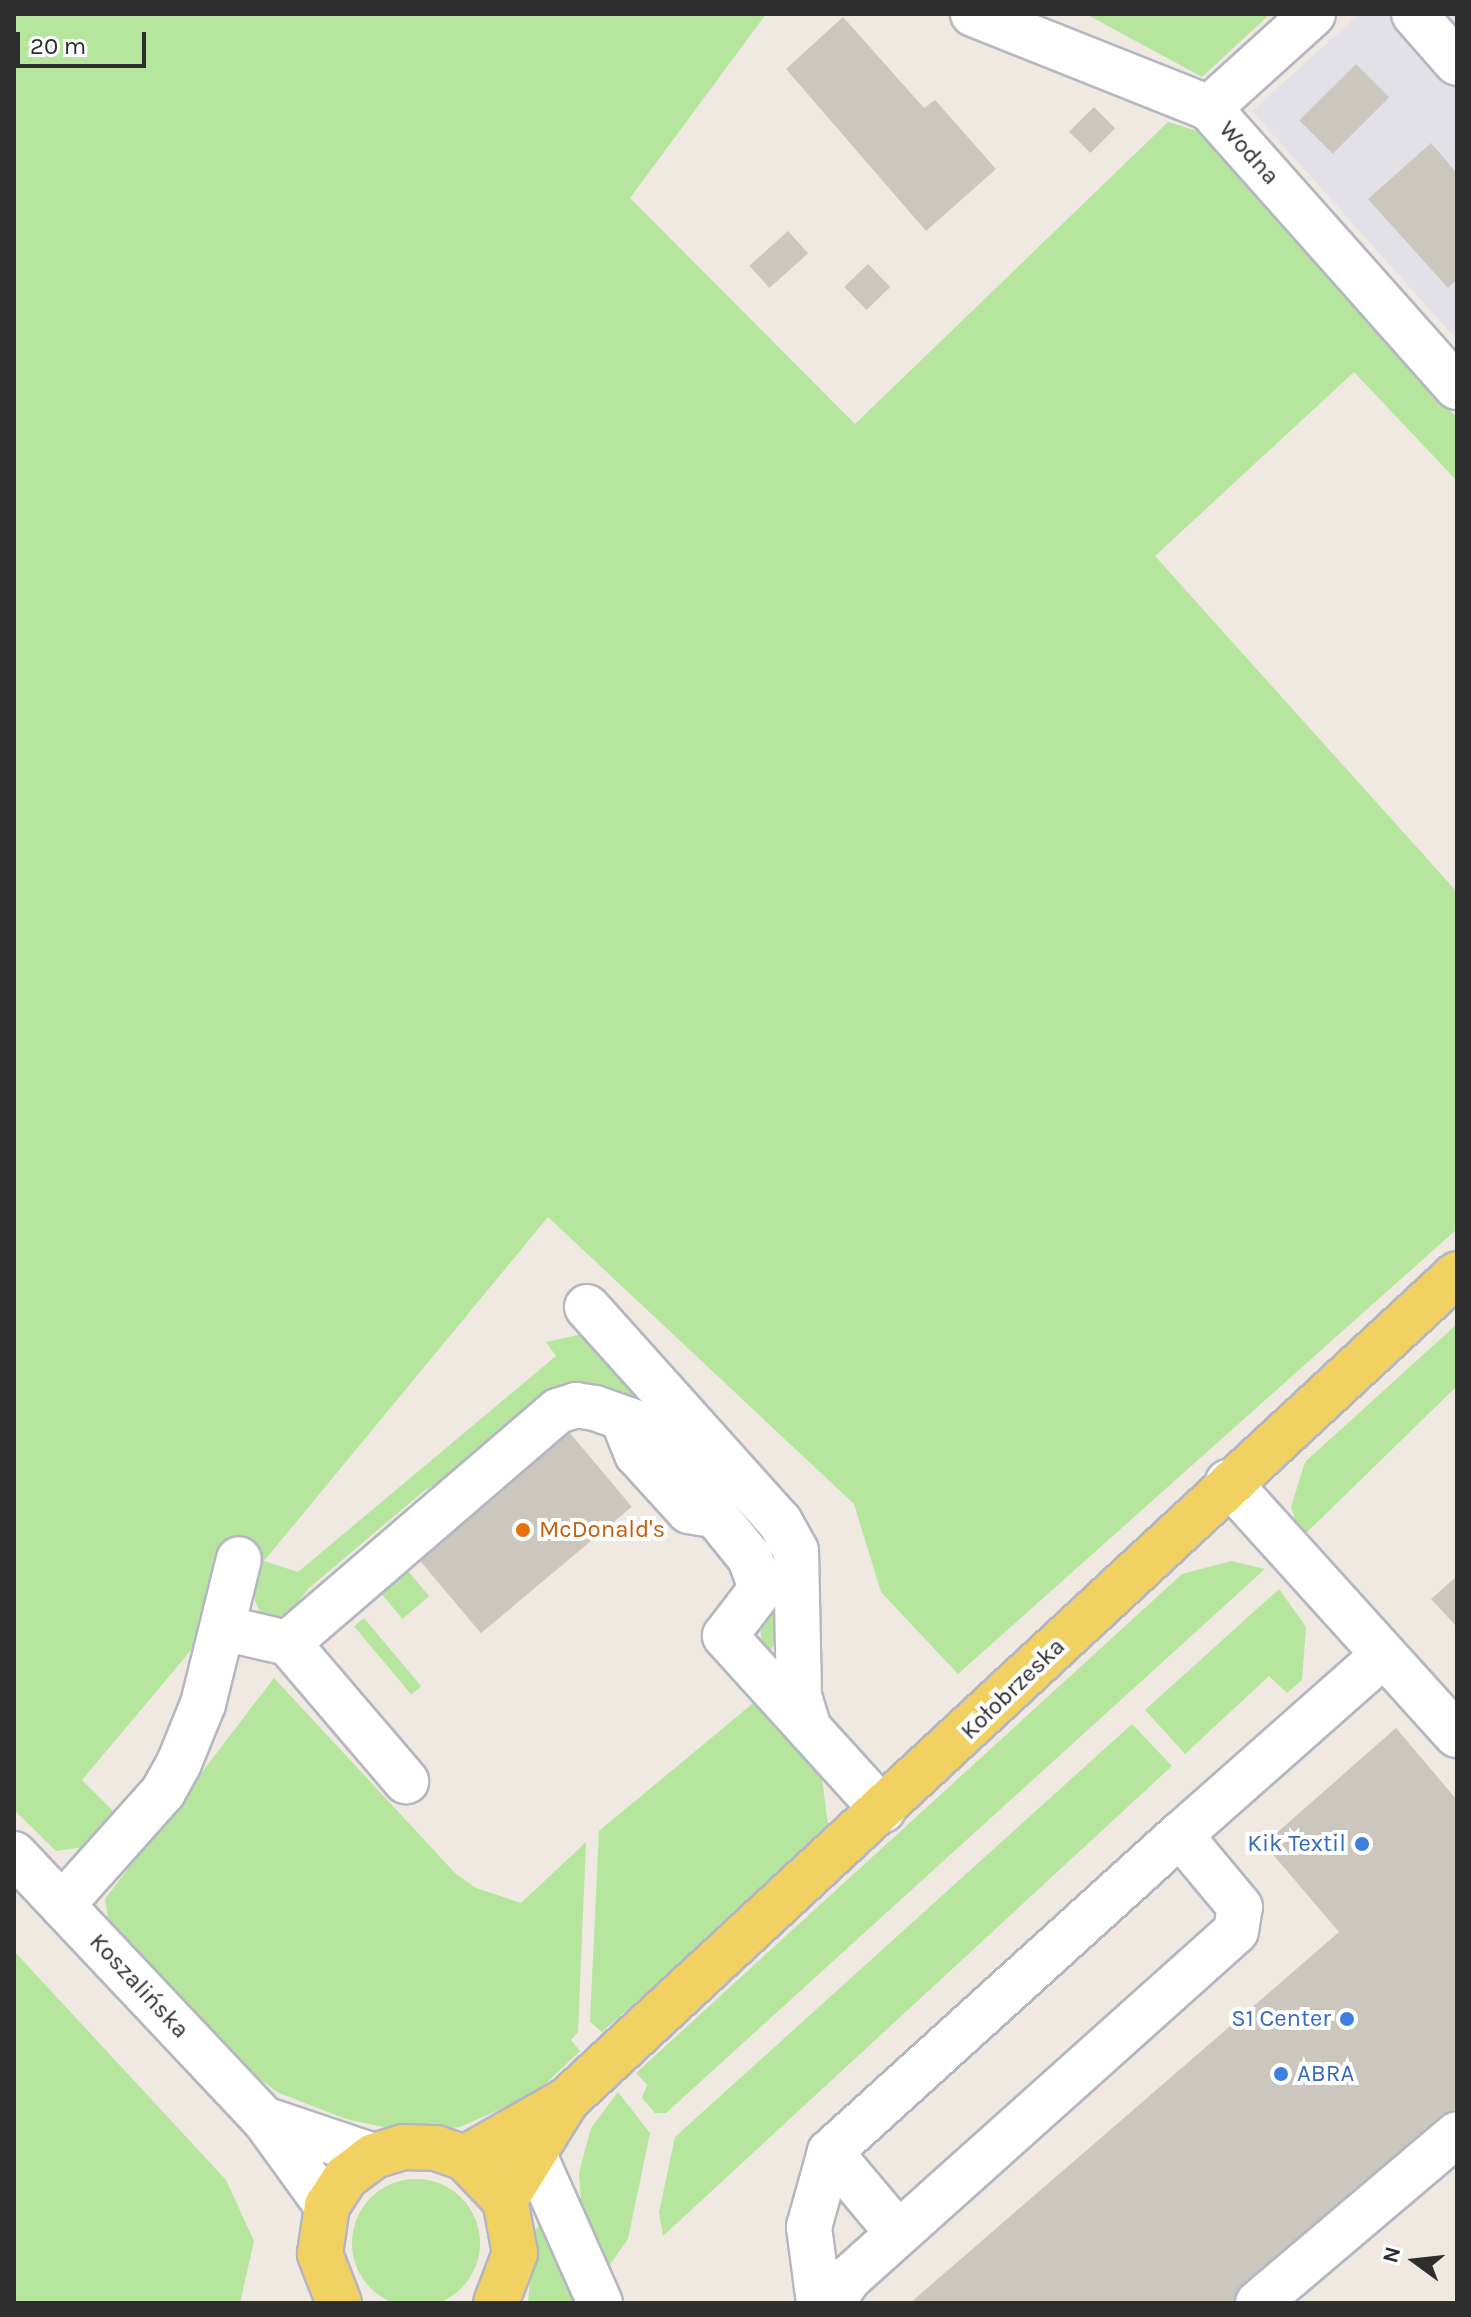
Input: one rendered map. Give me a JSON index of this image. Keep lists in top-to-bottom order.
{
  "streets": {
    "main road": ["Kołobrzeska"],
    "street": ["Wodna", "Koszalińska"]
  },
  "places": [
    "McDonald's",
    "Kik Textil",
    "S1 Center",
    "ABRA"
  ],
  "scale_bar": "20 m",
  "north": "left"
}
